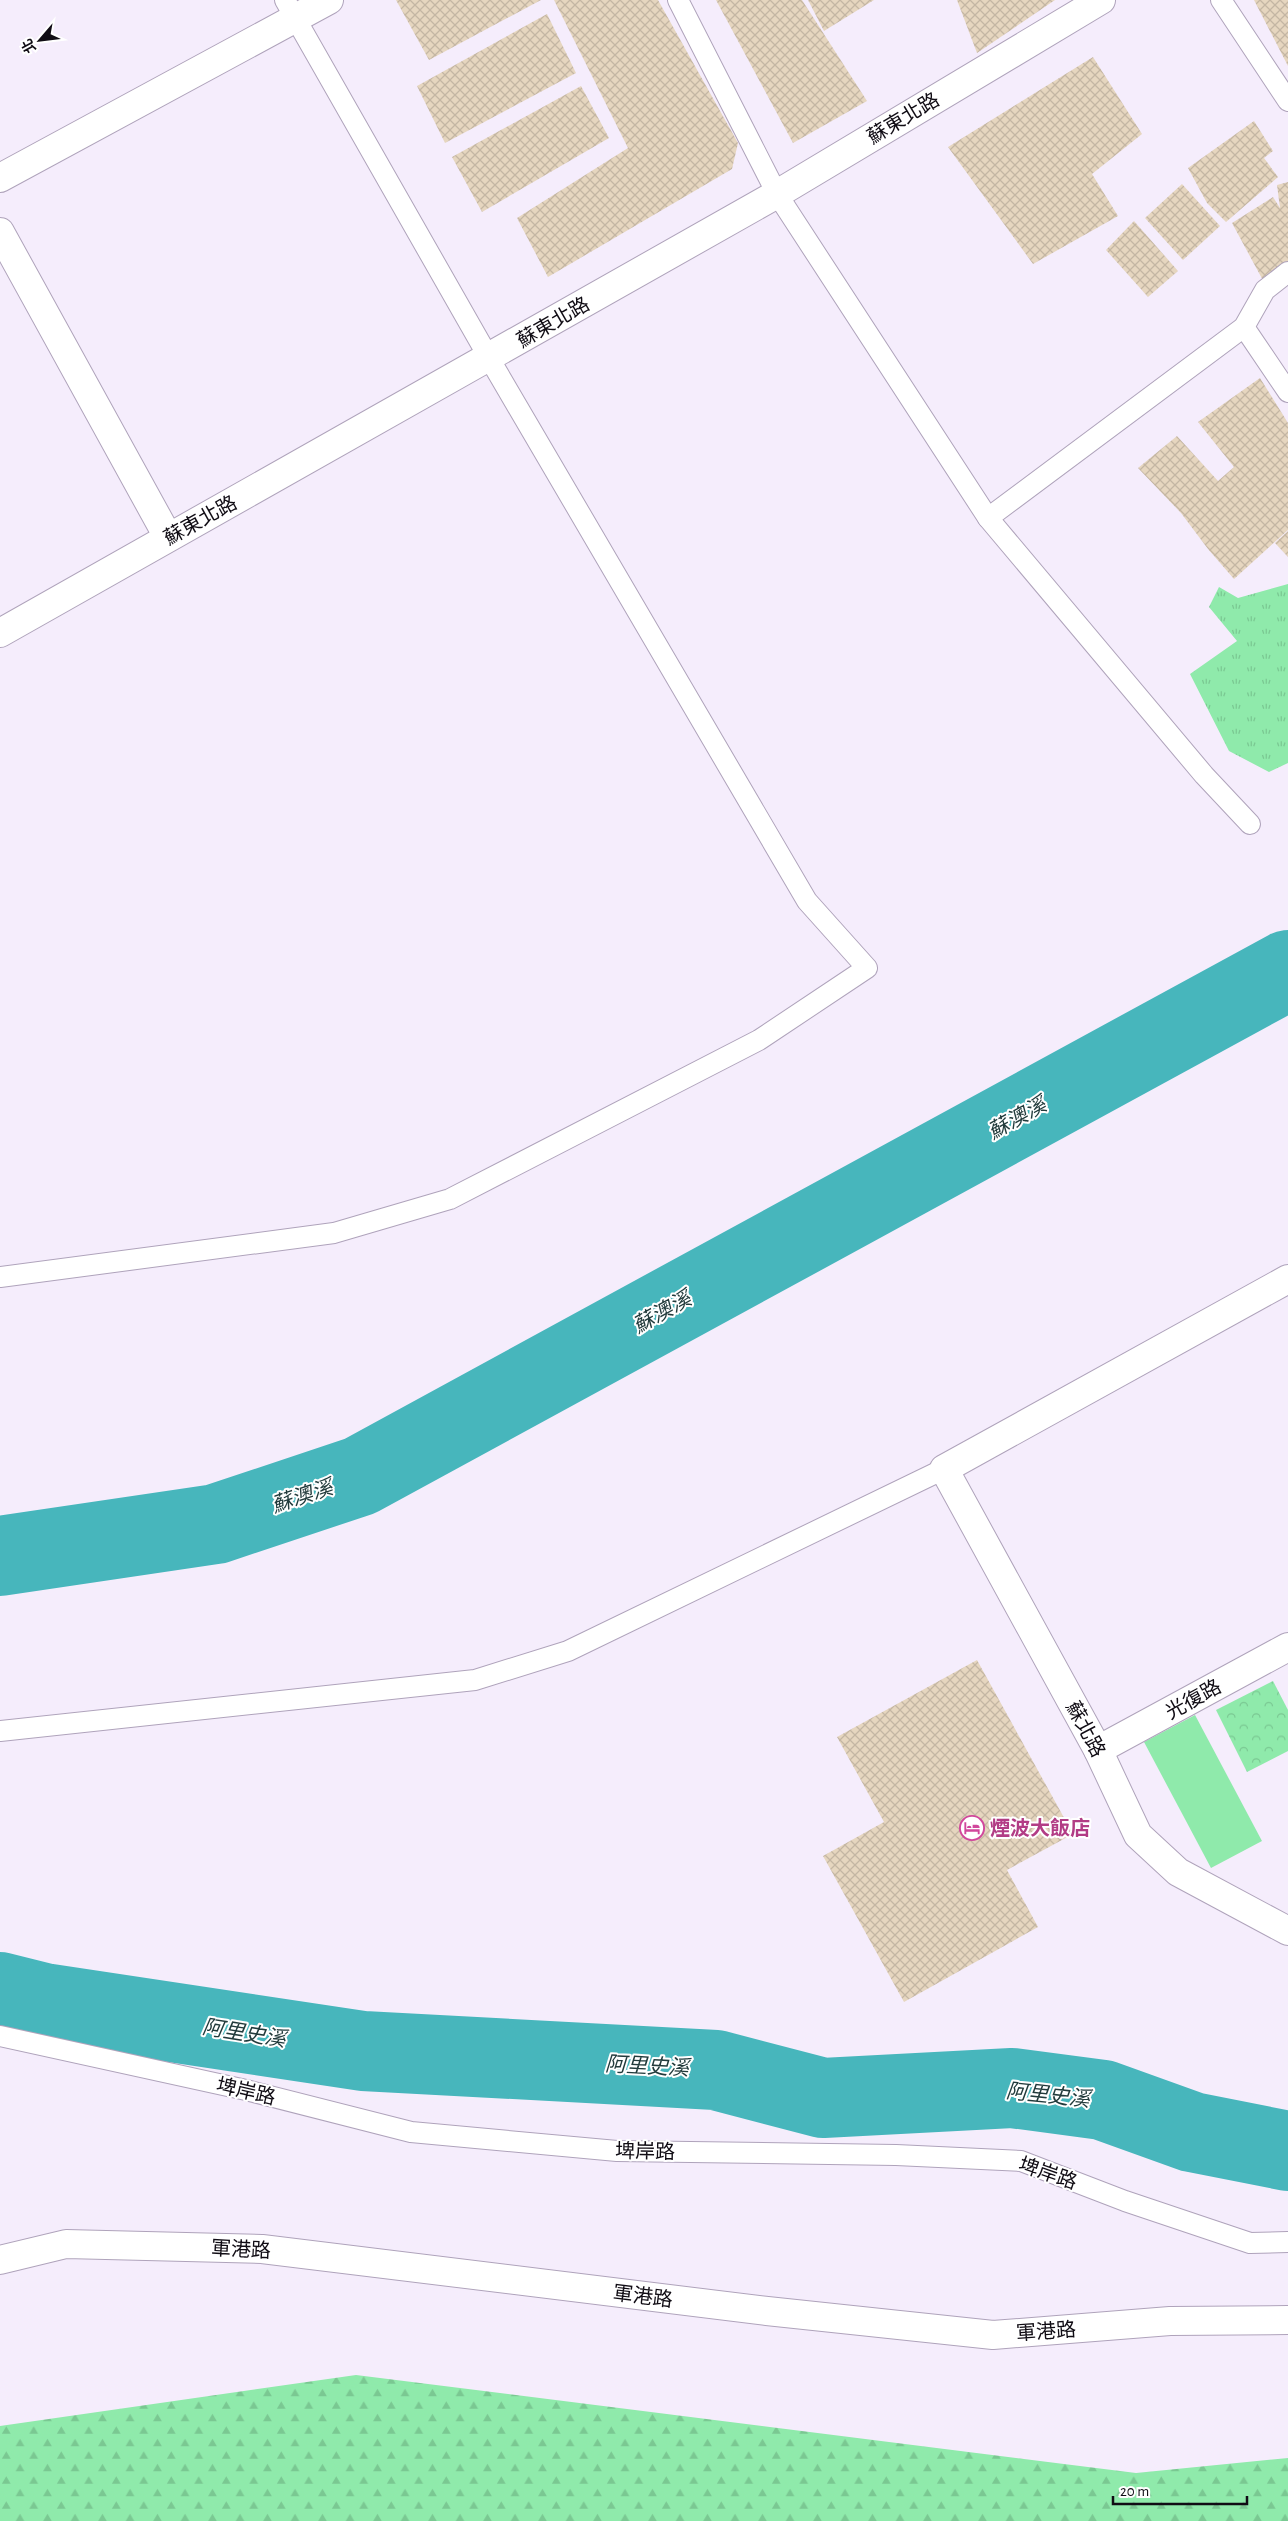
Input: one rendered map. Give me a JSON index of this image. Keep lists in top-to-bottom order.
{
  "streets": {
    "street": [
      "蘇東北路",
      "光復路",
      "蘇北路",
      "軍港路"
    ],
    "lane": ["埤岸路"]
  },
  "crossings": [
    ["光復路", "蘇北路"]
  ],
  "water": ["蘇澳溪", "阿里史溪"],
  "places": {
    "hotel": ["煙波大飯店"]
  },
  "scale_bar": "20 m",
  "north": "bottom left"
}
